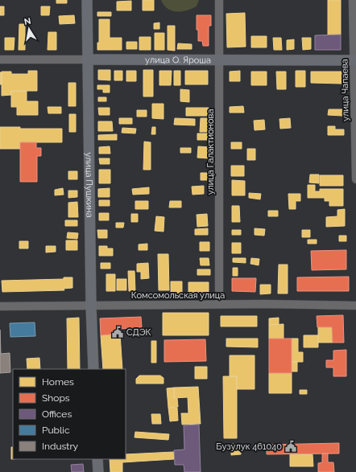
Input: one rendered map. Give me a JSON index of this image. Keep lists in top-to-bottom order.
{
  "streets": {
    "main road": ["улица О. Яроша", "улица Пушкина"],
    "street": ["улица Чапаева", "улица Галактионова", "Комсомольская улица"]
  },
  "crossings": [
    ["улица О. Яроша", "улица Чапаева"],
    ["улица О. Яроша", "улица Галактионова"],
    ["улица О. Яроша", "улица Пушкина"],
    ["улица Галактионова", "Комсомольская улица"],
    ["улица Пушкина", "Комсомольская улица"]
  ],
  "places": {
    "public building": ["СДЭК", "Бузулук 461040"]
  },
  "legend": [
    "Homes",
    "Shops",
    "Offices",
    "Public",
    "Industry"
  ],
  "north": "top"
}
